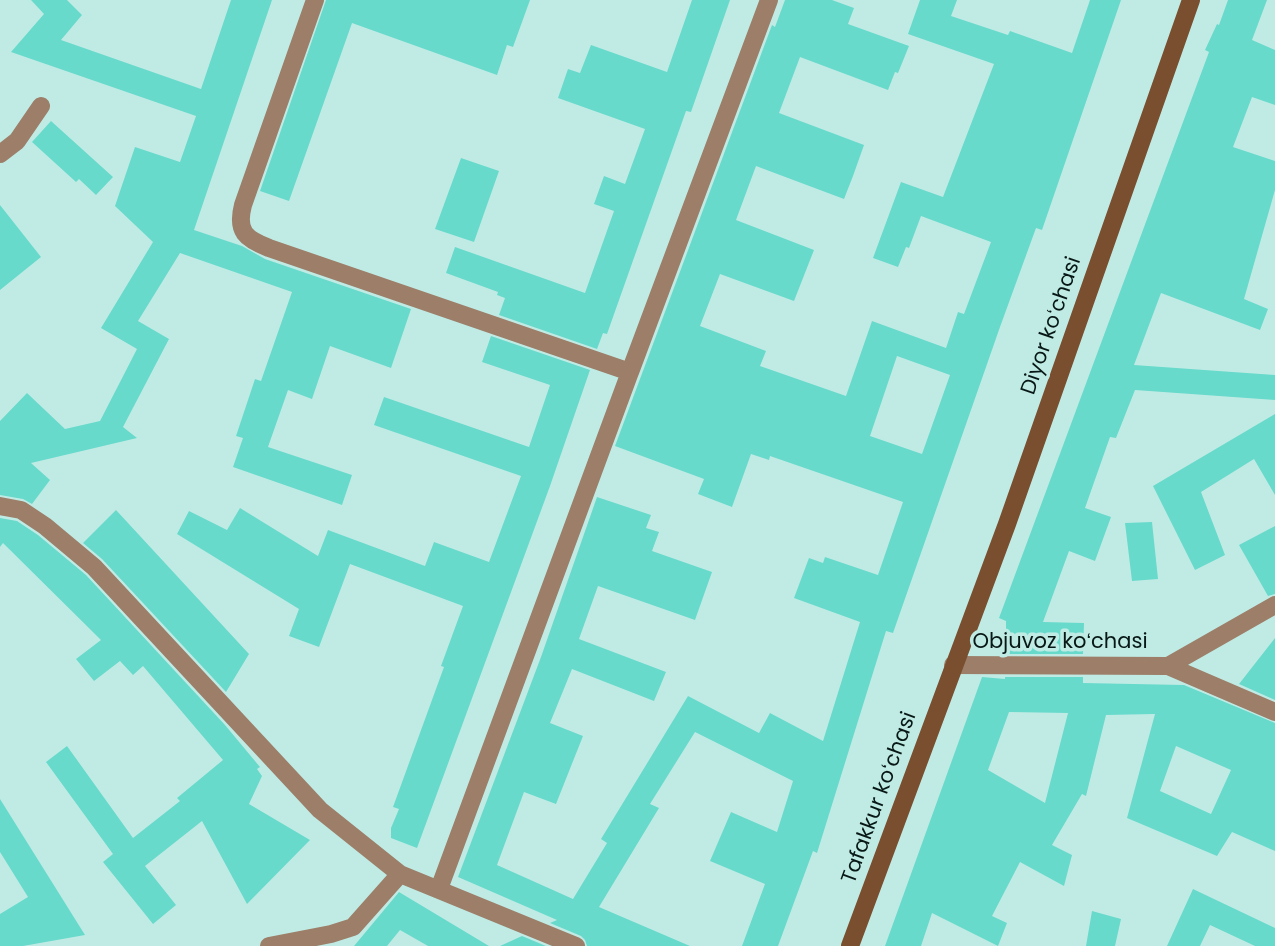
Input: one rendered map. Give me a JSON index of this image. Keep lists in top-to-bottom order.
{
  "streets": {
    "main road": ["Diyor koʻchasi", "Tafakkur koʻchasi"],
    "street": ["Objuvoz koʻchasi"]
  },
  "crossings": [
    ["Diyor koʻchasi", "Objuvoz koʻchasi"],
    ["Diyor koʻchasi", "Tafakkur koʻchasi"],
    ["Objuvoz koʻchasi", "Tafakkur koʻchasi"]
  ]
}
